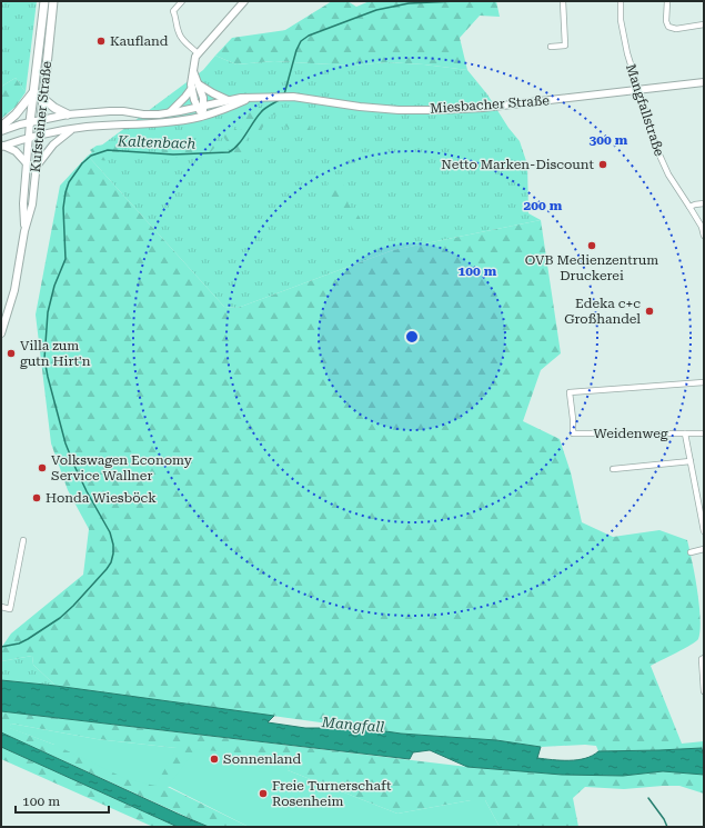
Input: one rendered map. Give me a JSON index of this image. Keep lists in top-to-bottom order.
{
  "streets": {
    "main road": ["Miesbacher Straße", "Kufsteiner Straße"],
    "street": ["Mangfallstraße", "Weidenweg"]
  },
  "crossings": [
    ["Miesbacher Straße", "Mangfallstraße"],
    ["Miesbacher Straße", "Kufsteiner Straße"]
  ],
  "water": ["Kaltenbach", "Mangfall"],
  "places": [
    "Kaufland",
    "Netto Marken-Discount",
    "OVB Medienzentrum Druckerei",
    "Edeka c+c Großhandel",
    "Villa zum gutn Hirt'n",
    "Volkswagen Economy Service Wallner",
    "Honda Wiesböck",
    "Sonnenland",
    "Freie Turnerschaft Rosenheim"
  ],
  "scale_bar": "100 m",
  "rings": ["300 m", "200 m", "100 m"]
}
